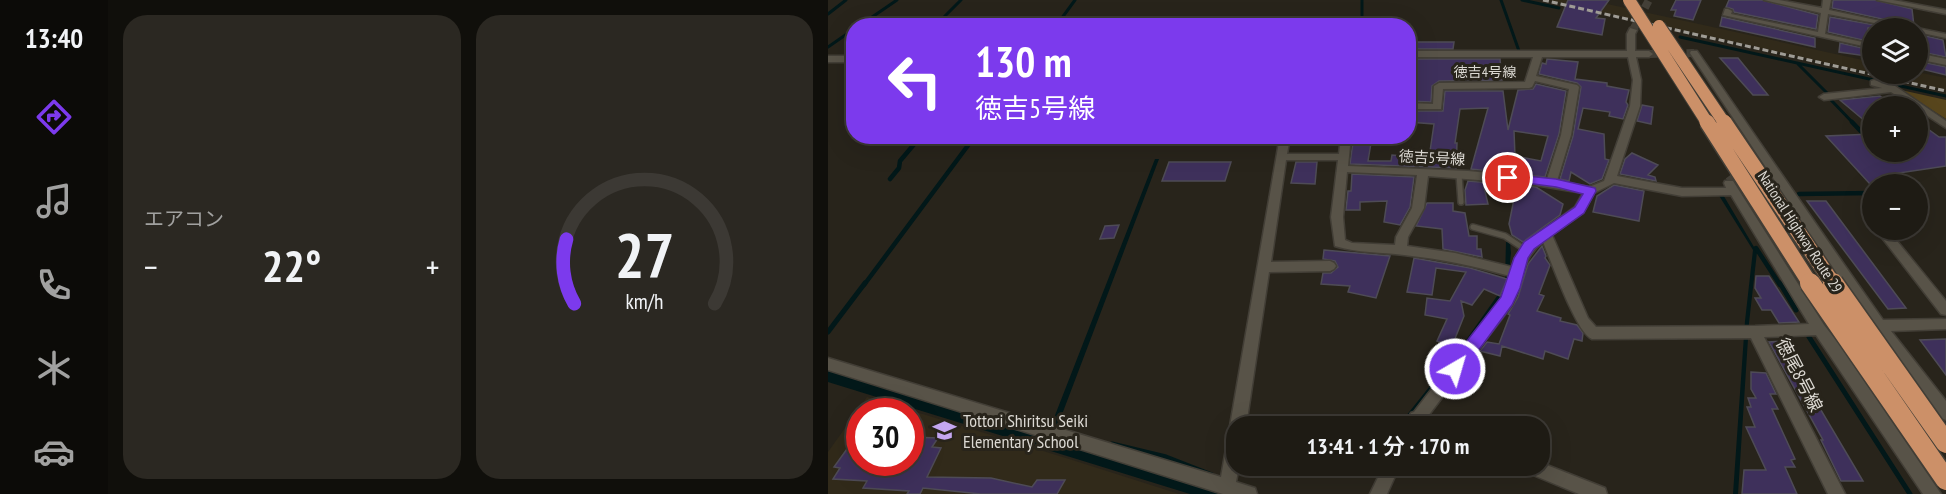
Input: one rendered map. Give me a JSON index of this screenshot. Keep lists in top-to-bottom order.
{
  "streets": {
    "highway": ["National Highway Route 29"],
    "street": ["徳吉4号線", "徳吉5号線", "徳尾8号線"]
  },
  "places": {
    "school or university": ["Tottori Shiritsu Seiki Elementary School"]
  },
  "page": {
    "tabs": "13:40",
    "tile": "エアコン",
    "map_buttons": ["+", "−"],
    "turn": ["130 m", "徳吉5号線"],
    "heat": ["−", "22°", "+"],
    "limit": "30",
    "trip": "13:41 · 1 分 · 170 m",
    "gauge": ["27", "km/h"]
  }
}
